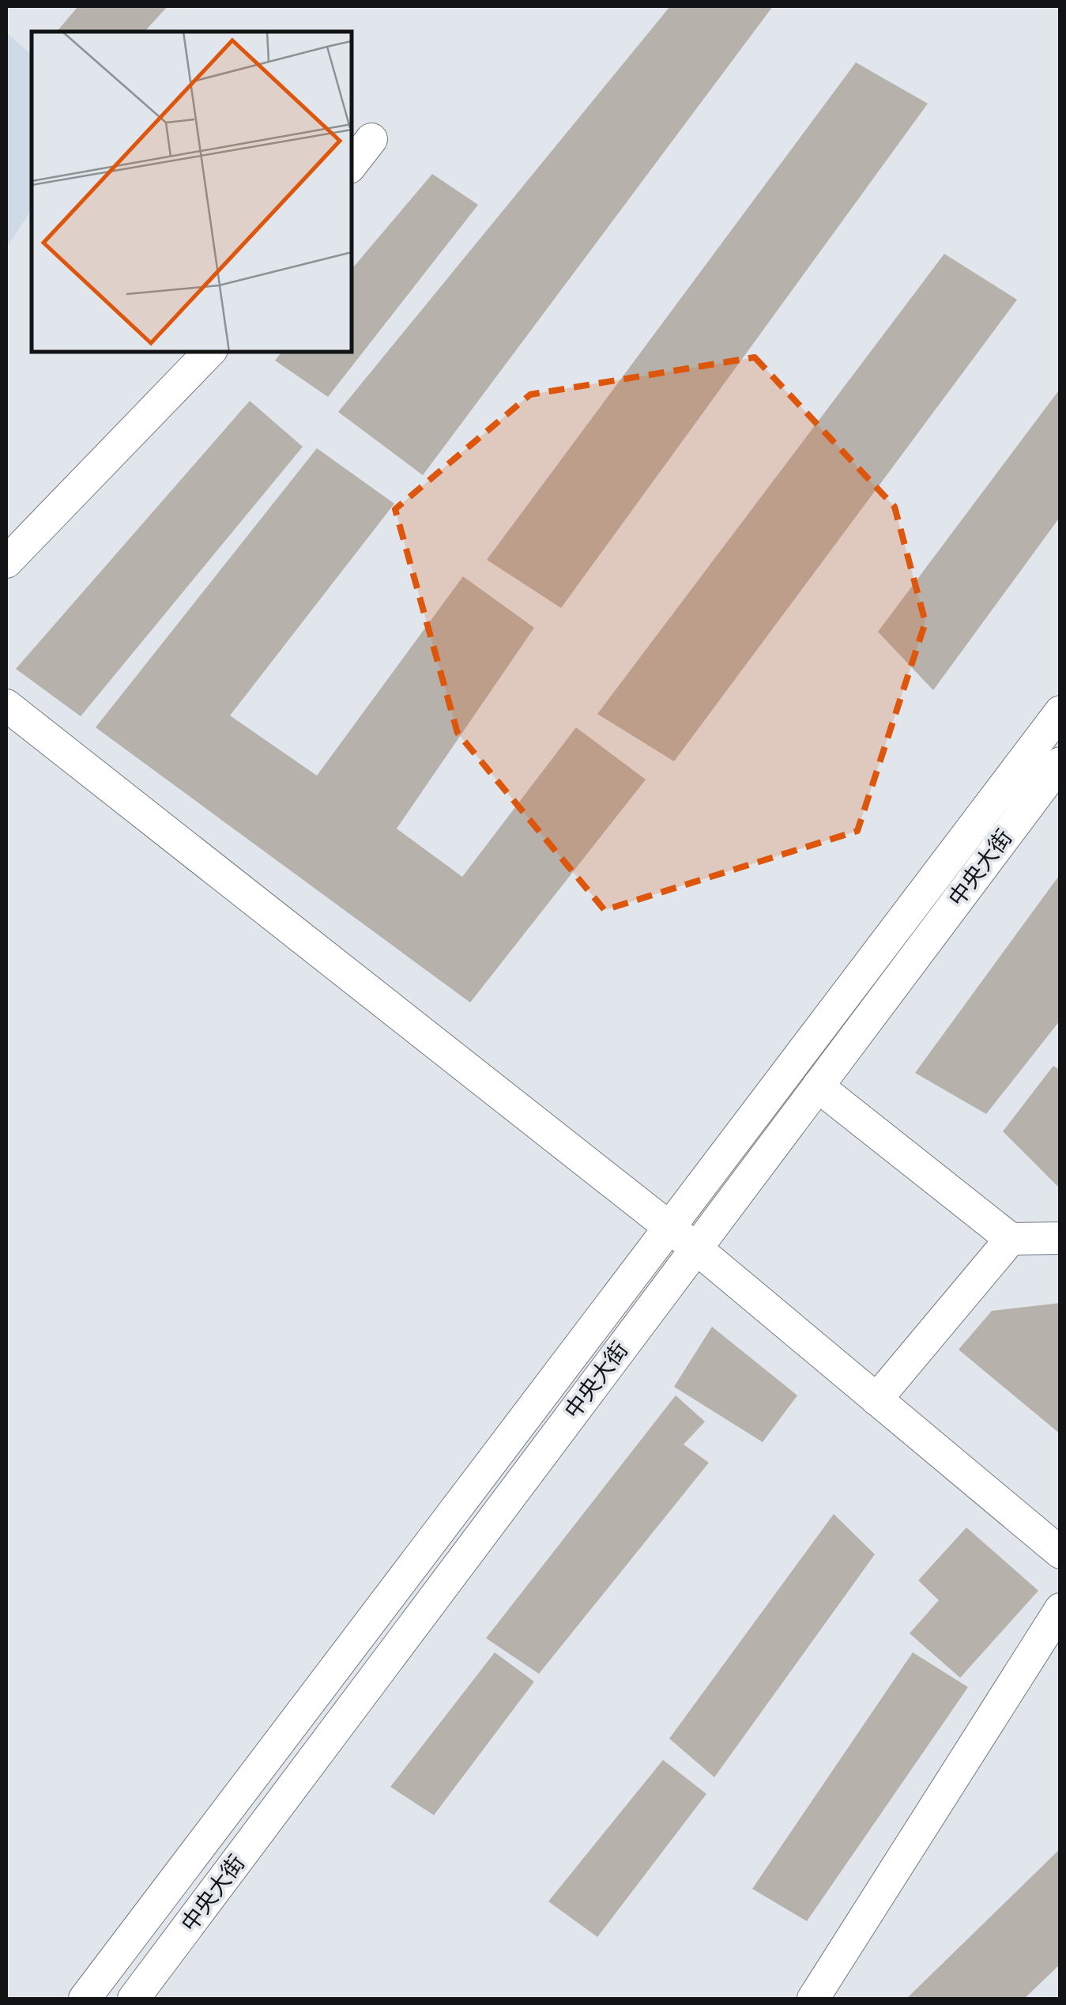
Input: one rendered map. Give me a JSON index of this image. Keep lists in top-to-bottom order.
{
  "streets": {
    "street": ["中央大街"]
  }
}
